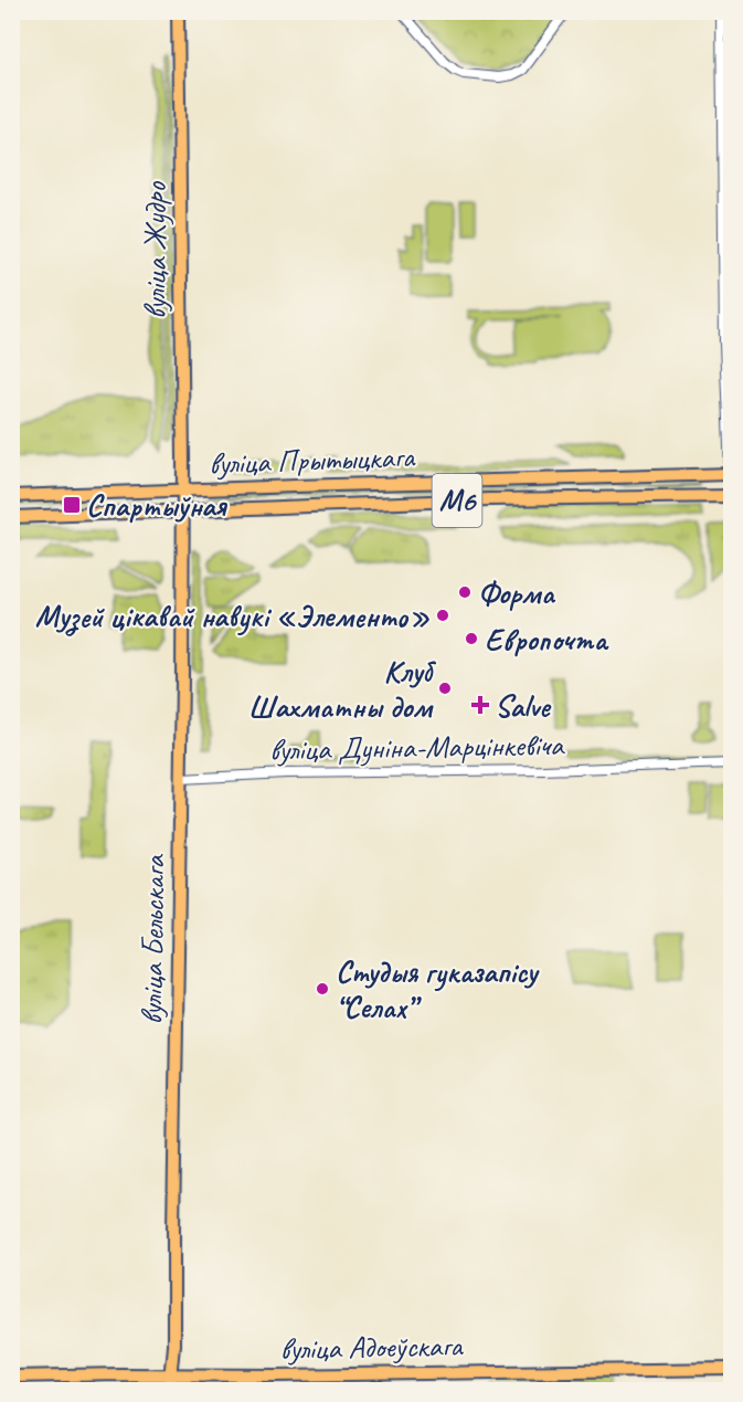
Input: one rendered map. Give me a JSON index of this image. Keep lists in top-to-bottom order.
{
  "streets": {
    "main road": [
      "вуліца Жудро",
      "вуліца Прытыцкага",
      "М6",
      "вуліца Бельскага",
      "вуліца Адоеўскага"
    ],
    "street": ["вуліца Дуніна-Марцінкевіча"]
  },
  "crossings": [
    ["вуліца Жудро", "вуліца Прытыцкага"],
    ["вуліца Жудро", "вуліца Бельскага"],
    ["вуліца Прытыцкага", "вуліца Бельскага"],
    ["вуліца Дуніна-Марцінкевіча", "вуліца Бельскага"],
    ["вуліца Бельскага", "вуліца Адоеўскага"]
  ],
  "places": {
    "transit": ["Спартыўная"],
    "other": [
      "Форма",
      "Музей цікавай навукі «Элементо»",
      "Европочта",
      "Клуб Шахматны дом",
      "Студыя гуказапісу “Селах”"
    ],
    "health": ["Salve"]
  }
}
